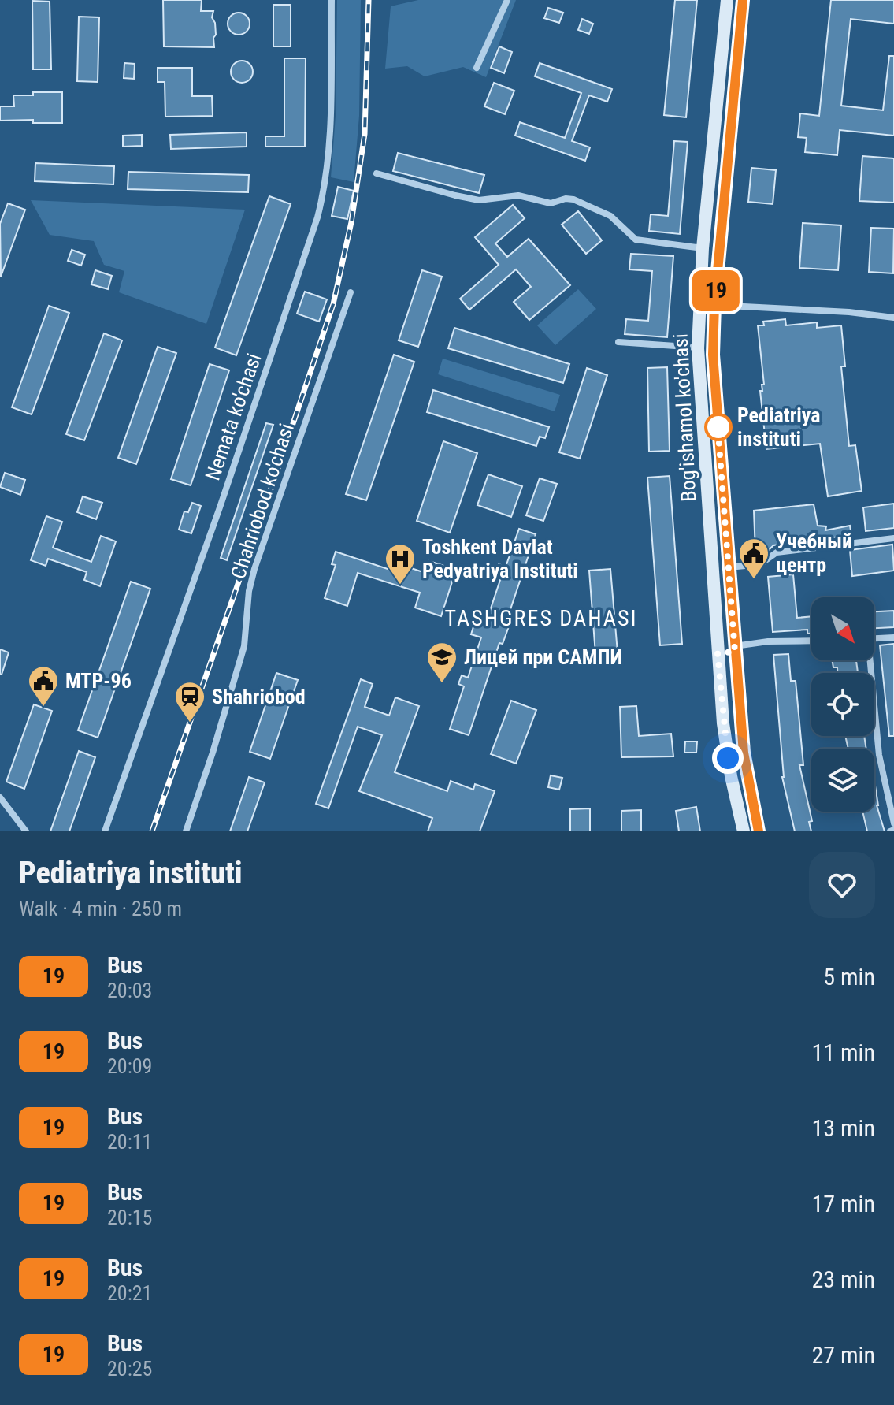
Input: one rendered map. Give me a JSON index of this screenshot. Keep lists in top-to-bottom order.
{
  "streets": {
    "main road": ["Bog'ishamol ko'chasi"],
    "street": ["Nemata ko'chasi", "Chahriobod ko'chasi"]
  },
  "districts": ["TASHGRES DAHASI"],
  "places": {
    "other": ["Pediatriya instituti"],
    "public building": ["Учебный центр", "MTP-96"],
    "hospital": ["Toshkent Davlat Pedyatriya Instituti"],
    "school or university": ["Лицей при САМПИ"],
    "station": ["Shahriobod"]
  },
  "lines": ["bus line 19"],
  "north": "bottom right",
  "page": {
    "on_map": "19",
    "heading": ["Pediatriya instituti", "Walk · 4 min · 250 m"],
    "list": [
      {
        "mark": "19",
        "name": "Bus",
        "note": "20:03",
        "value": "5 min"
      },
      {
        "mark": "19",
        "name": "Bus",
        "note": "20:09",
        "value": "11 min"
      },
      {
        "mark": "19",
        "name": "Bus",
        "note": "20:11",
        "value": "13 min"
      },
      {
        "mark": "19",
        "name": "Bus",
        "note": "20:15",
        "value": "17 min"
      },
      {
        "mark": "19",
        "name": "Bus",
        "note": "20:21",
        "value": "23 min"
      },
      {
        "mark": "19",
        "name": "Bus",
        "note": "20:25",
        "value": "27 min"
      }
    ]
  }
}
